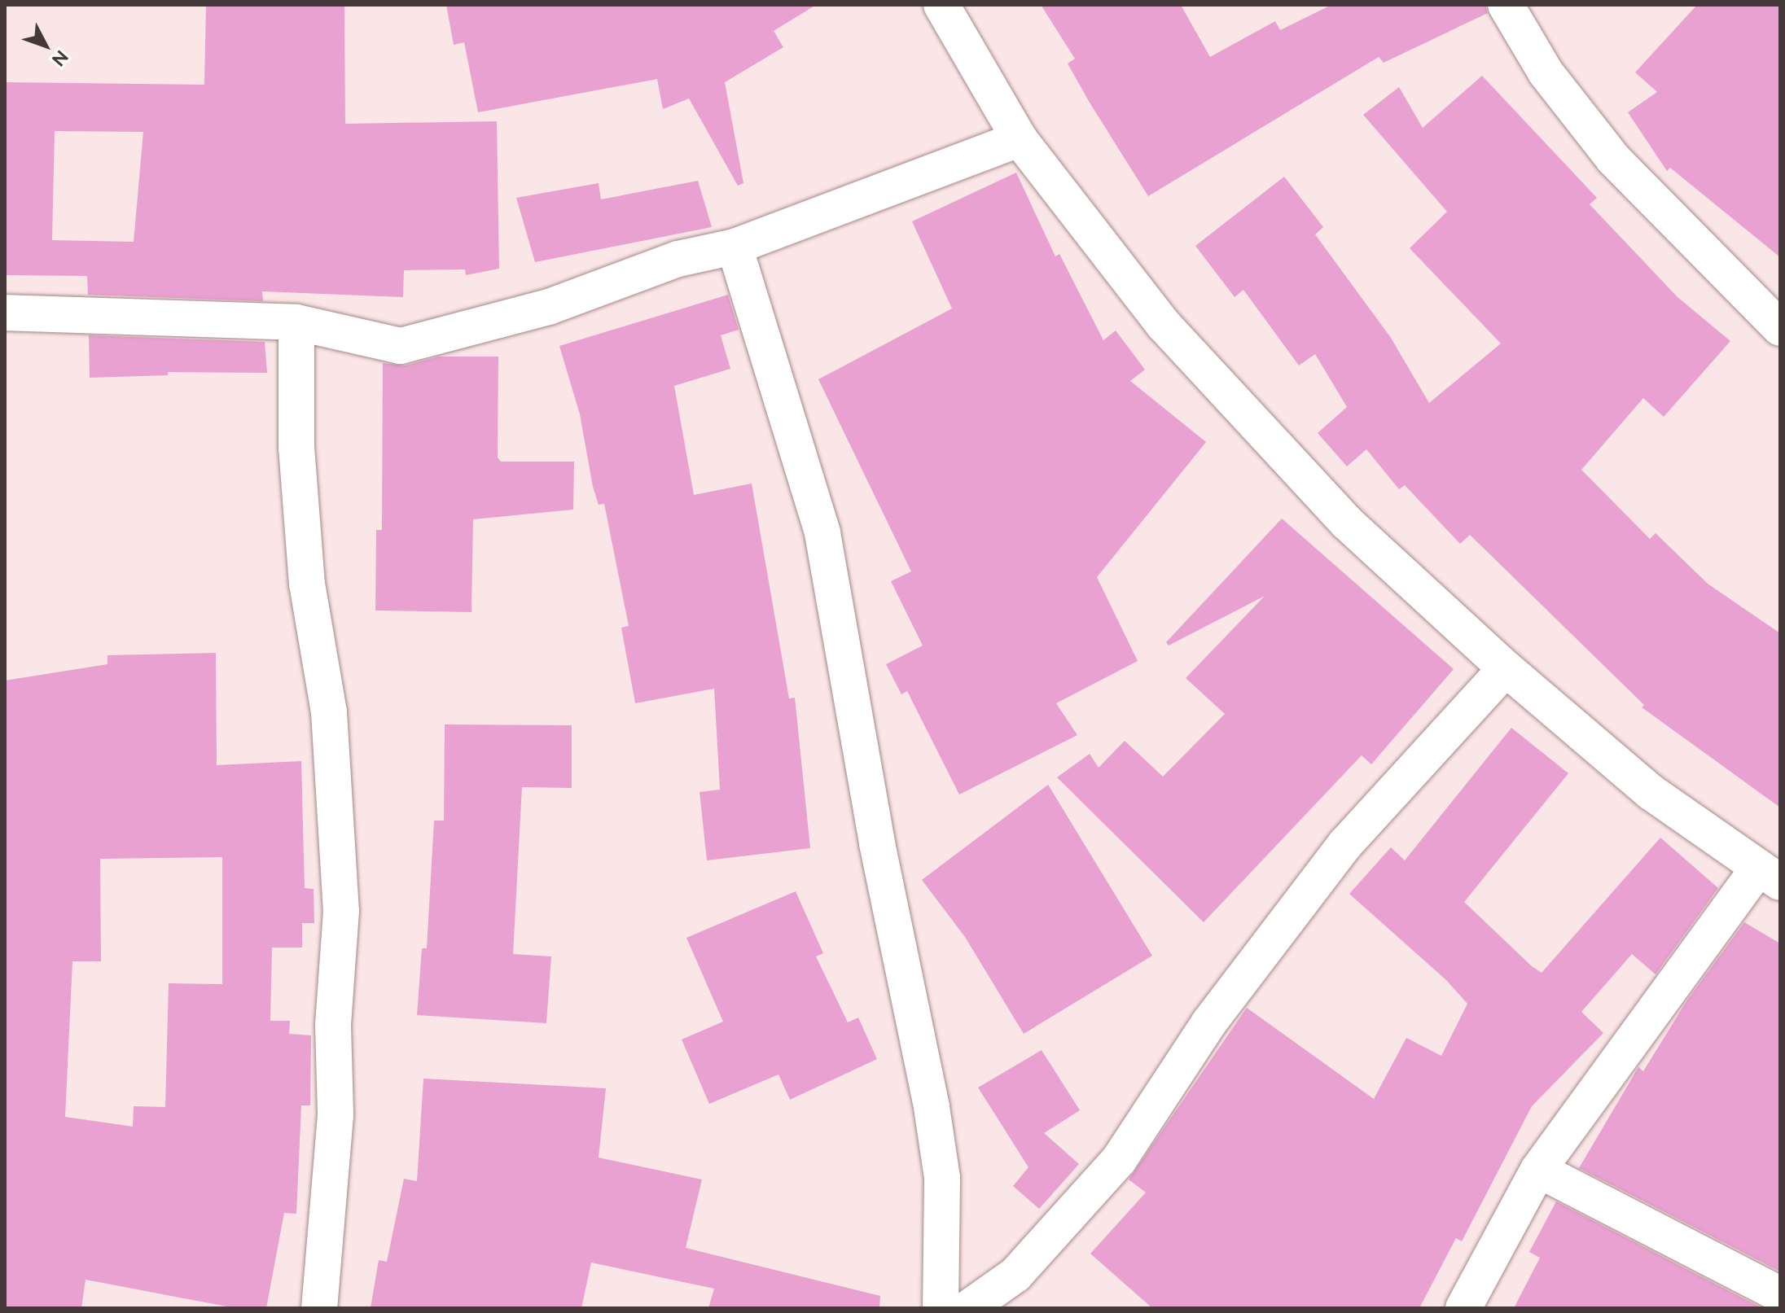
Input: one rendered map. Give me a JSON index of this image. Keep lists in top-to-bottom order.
{
  "north": "bottom right"
}
